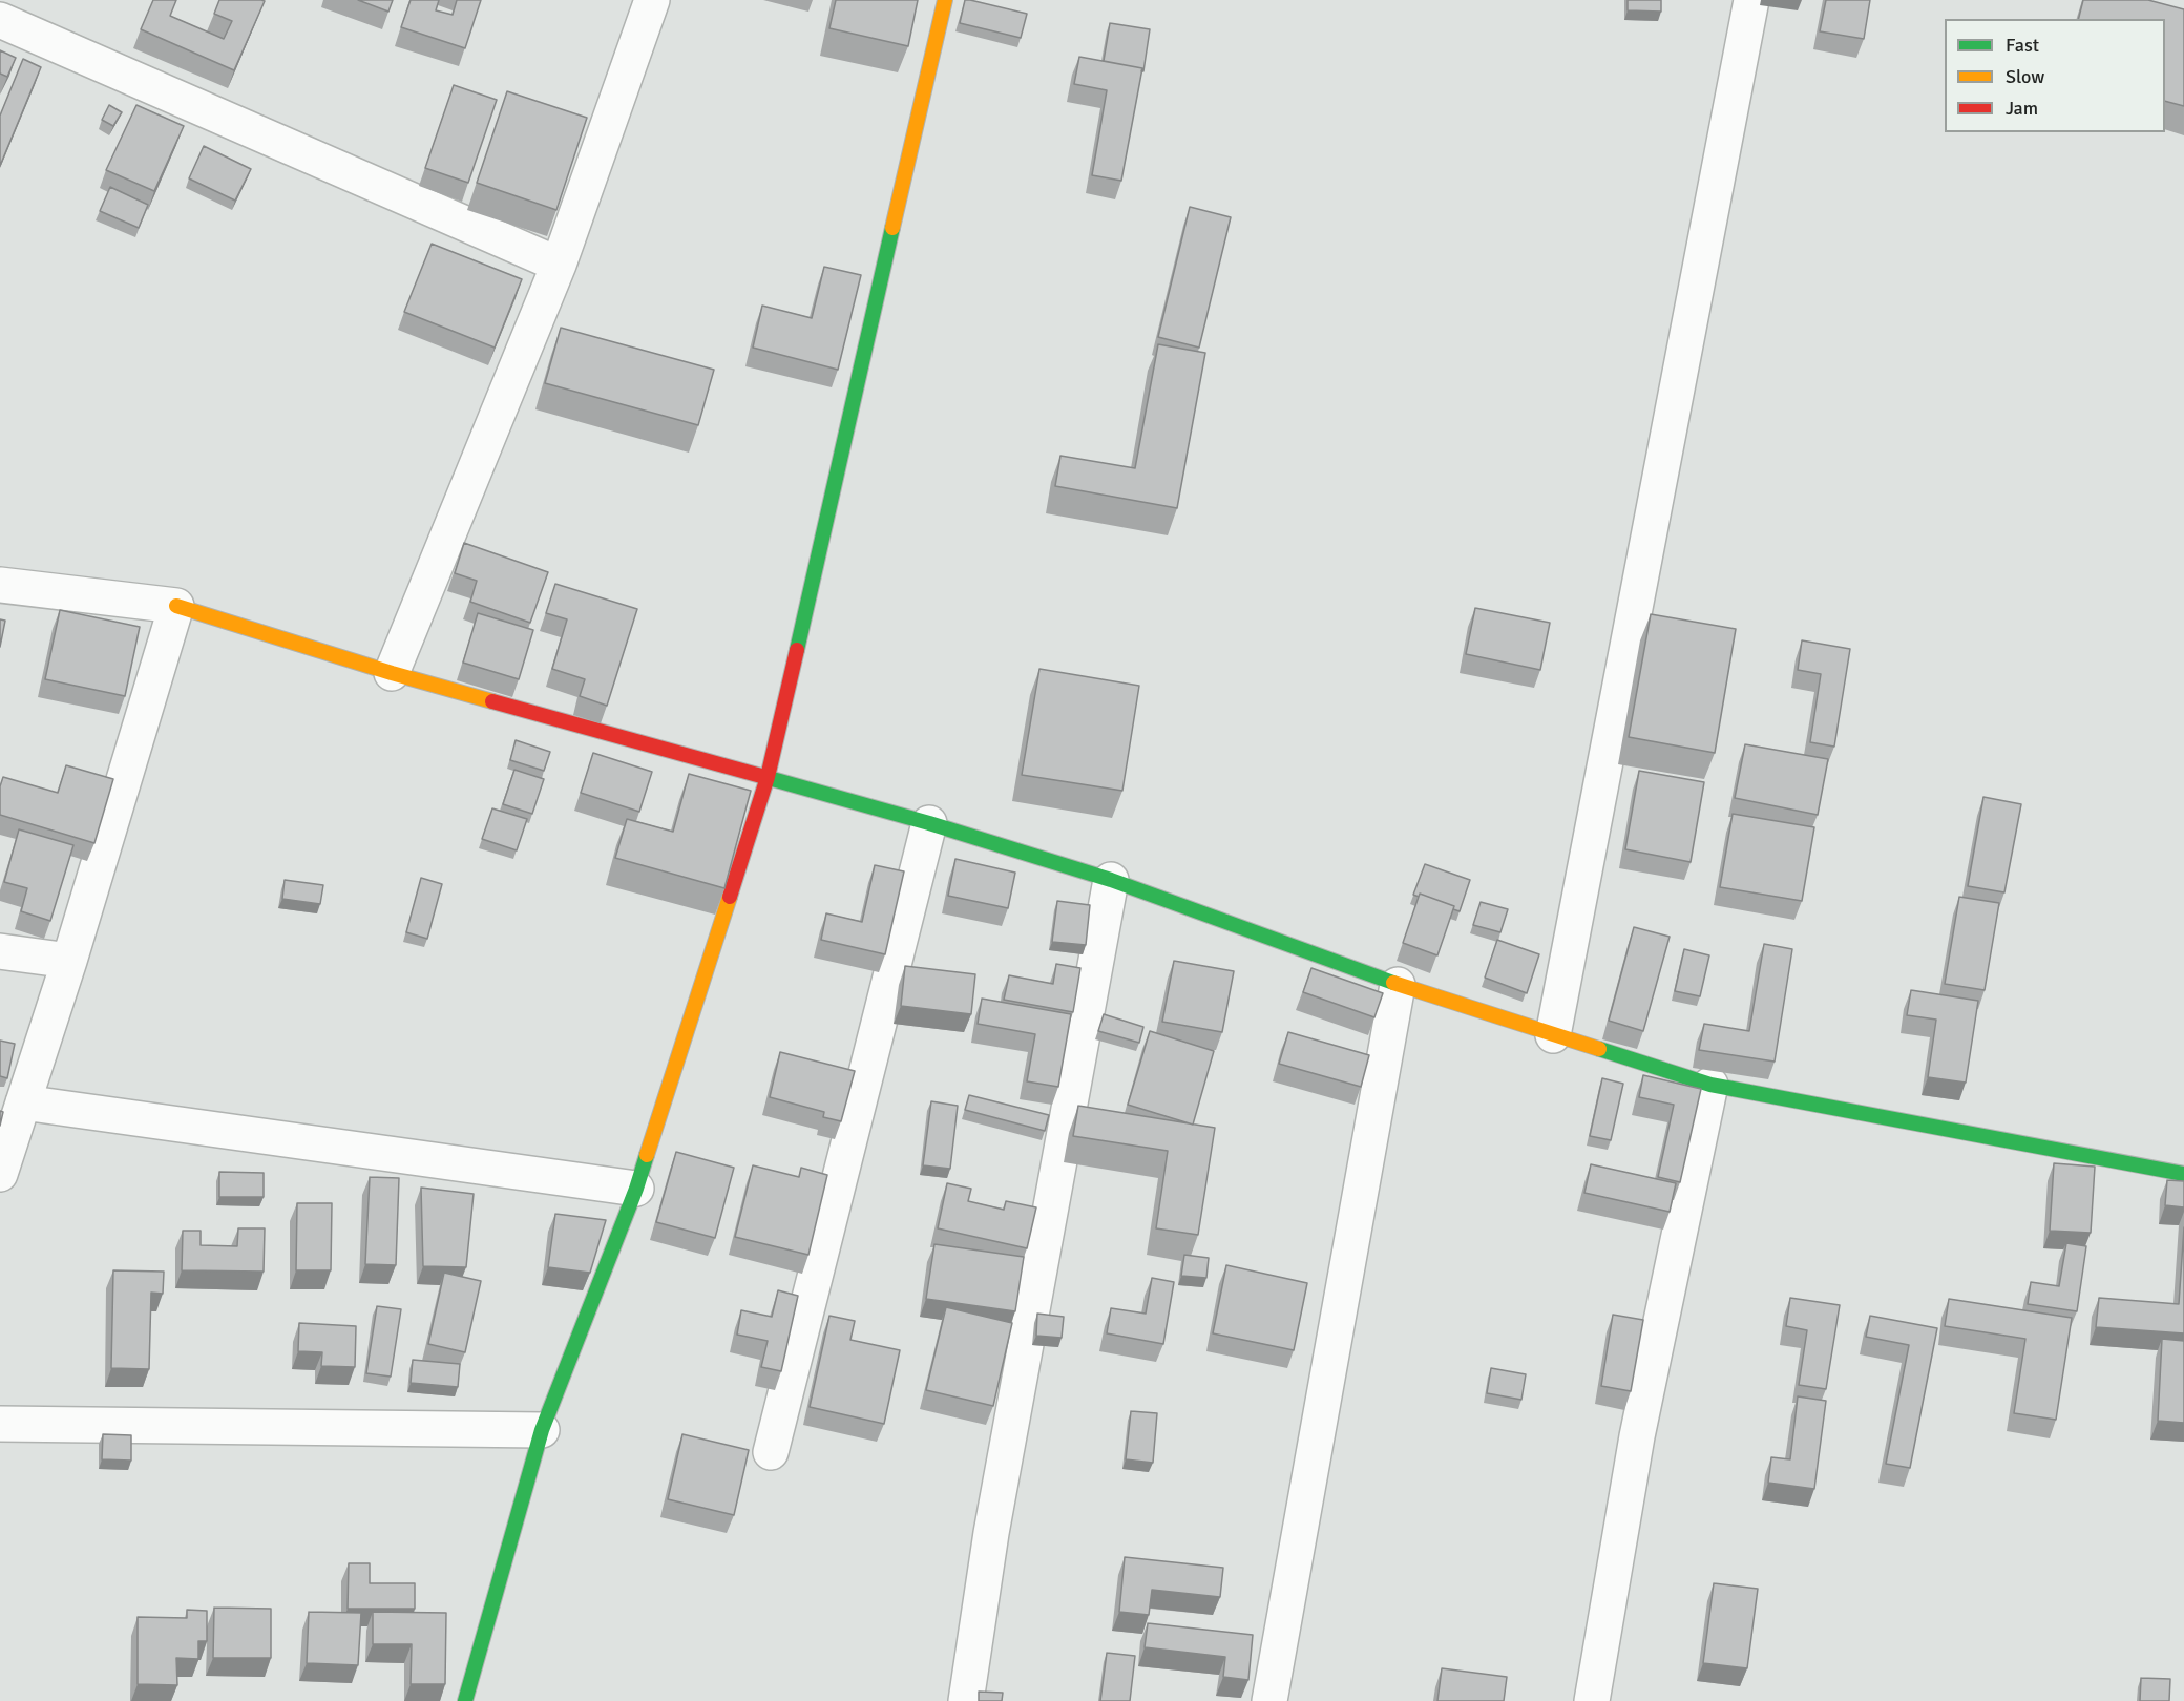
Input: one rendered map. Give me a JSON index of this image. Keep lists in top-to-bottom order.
{
  "legend": ["Fast", "Slow", "Jam"]
}
